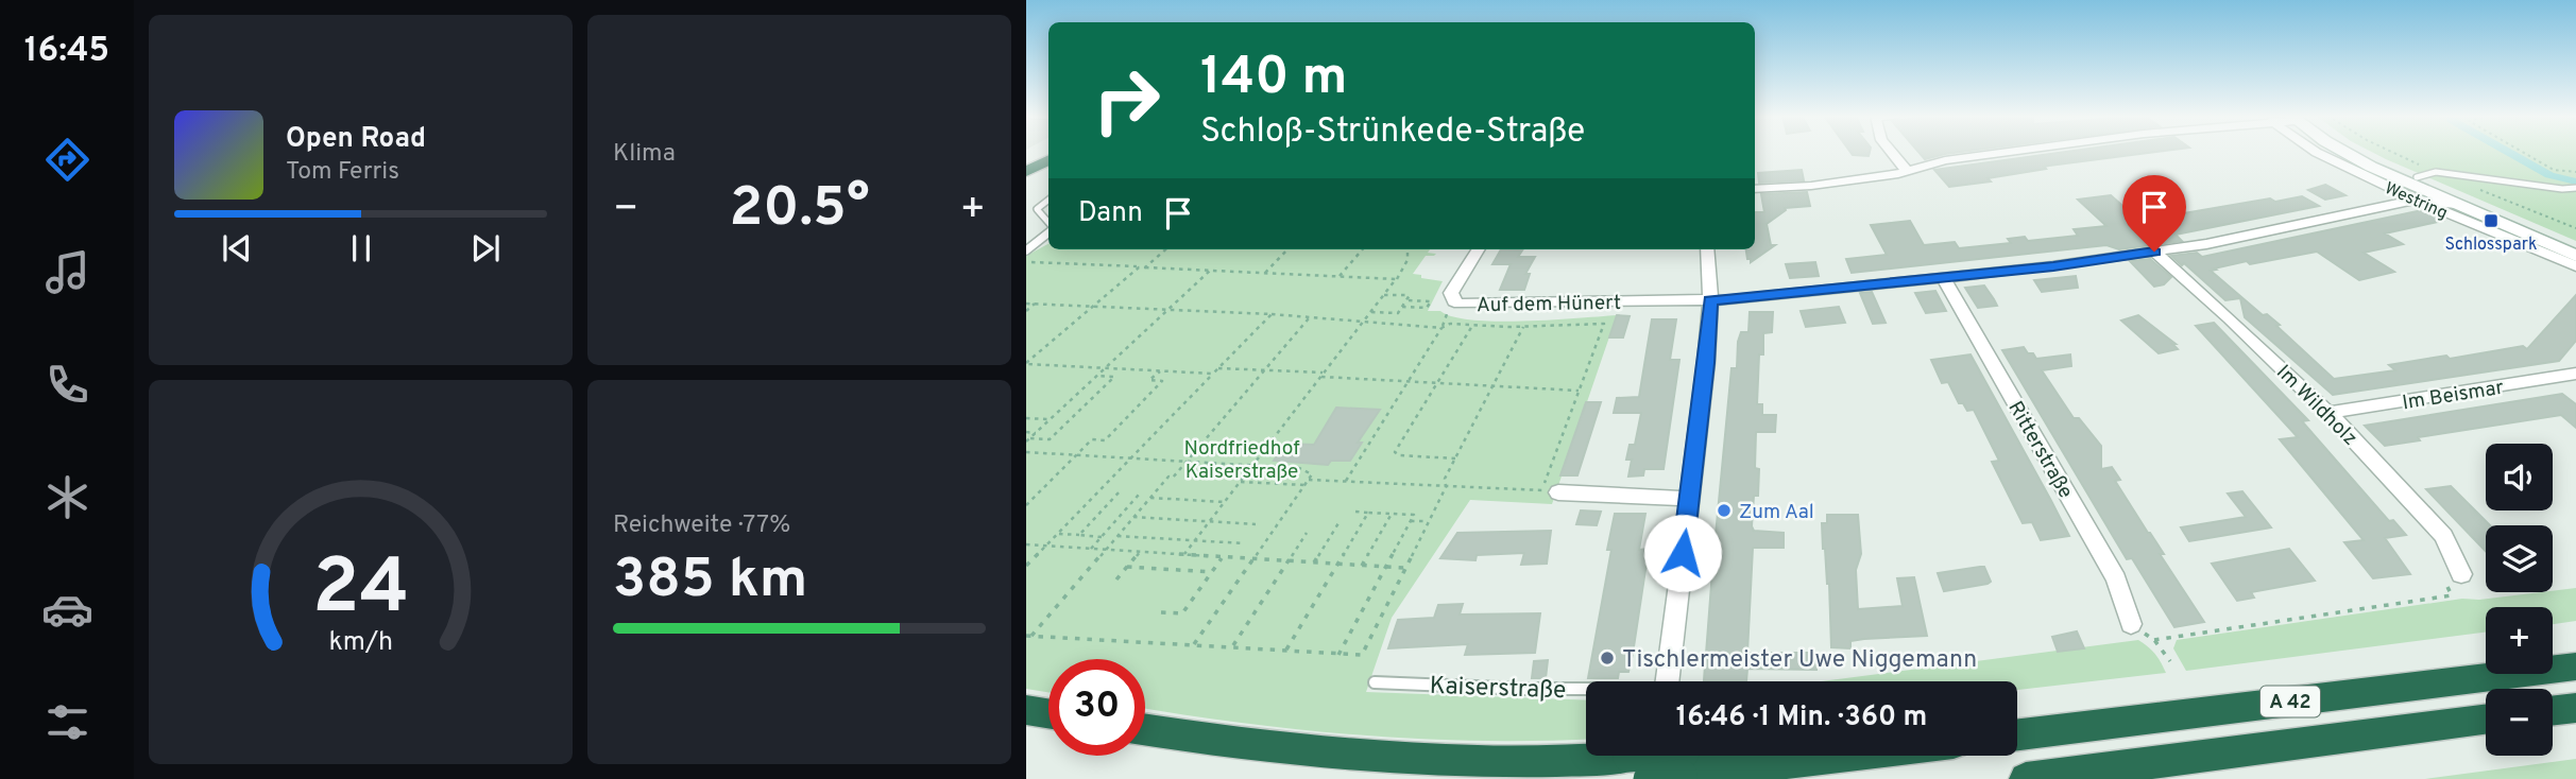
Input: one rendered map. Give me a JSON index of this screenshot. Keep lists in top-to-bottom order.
{
  "streets": {
    "highway": ["A 42"],
    "main road": ["Westring"],
    "street": [
      "Auf dem Hünert",
      "Im Beismar",
      "Im Wildholz",
      "Ritterstraße",
      "Kaiserstraße"
    ]
  },
  "crossings": [
    ["Auf dem Hünert", "Kaiserstraße"],
    ["Im Beismar", "Im Wildholz"]
  ],
  "parks": ["Nordfriedhof Kaiserstraße"],
  "places": {
    "transit": ["Schlosspark"],
    "other": ["Zum Aal", "Tischlermeister Uwe Niggemann"]
  },
  "page": {
    "tabs": "16:45",
    "tile": [
      "Klima",
      ["Reichweite · 77%", "385 km"]
    ],
    "turn": ["140 m", "Schloß-Strünkede-Straße"],
    "song": ["Open Road", "Tom Ferris"],
    "then": "Dann",
    "heat": ["−", "20.5°", "+"],
    "map_buttons": ["+", "−"],
    "limit": "30",
    "trip": "16:46 · 1 Min. · 360 m",
    "gauge": ["24", "km/h"]
  }
}
